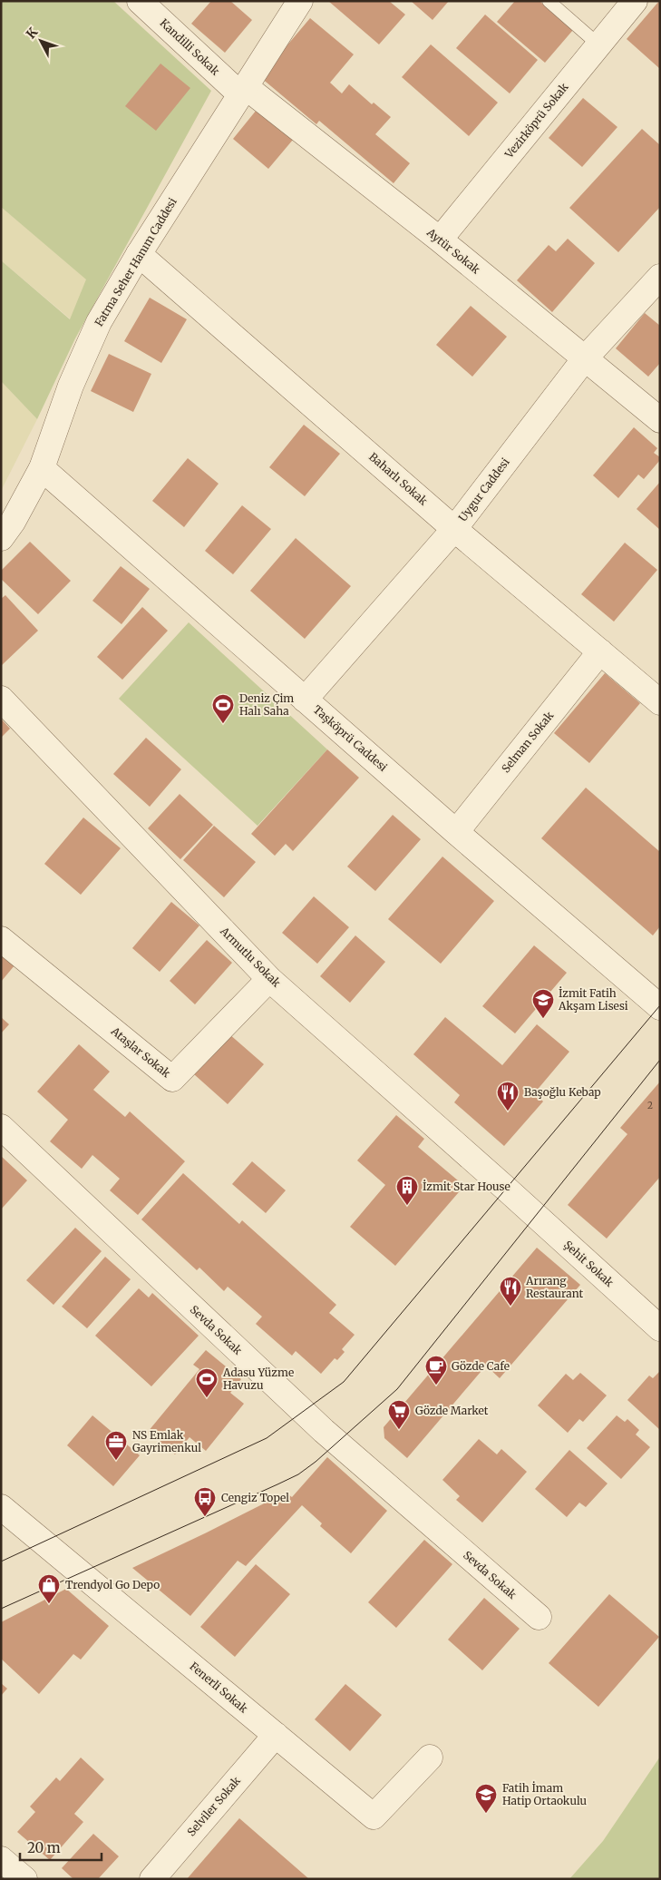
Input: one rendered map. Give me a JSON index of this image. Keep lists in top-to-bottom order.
{
  "streets": {
    "street": [
      "Kandilli Sokak",
      "Vezirköprü Sokak",
      "Aytür Sokak",
      "Fatma Seher Hanım Caddesi",
      "Baharlı Sokak",
      "Uygur Caddesi",
      "Taşköprü Caddesi",
      "Selman Sokak",
      "Armutlu Sokak",
      "Ataşlar Sokak",
      "Şehit Sokak",
      "Sevda Sokak",
      "Fenerli Sokak",
      "Selviler Sokak"
    ]
  },
  "crossings": [
    ["Kandilli Sokak", "Aytür Sokak"],
    ["Kandilli Sokak", "Fatma Seher Hanım Caddesi"],
    ["Vezirköprü Sokak", "Aytür Sokak"],
    ["Aytür Sokak", "Fatma Seher Hanım Caddesi"],
    ["Aytür Sokak", "Uygur Caddesi"],
    ["Fatma Seher Hanım Caddesi", "Baharlı Sokak"],
    ["Fatma Seher Hanım Caddesi", "Taşköprü Caddesi"],
    ["Baharlı Sokak", "Uygur Caddesi"],
    ["Baharlı Sokak", "Selman Sokak"],
    ["Uygur Caddesi", "Taşköprü Caddesi"],
    ["Taşköprü Caddesi", "Selman Sokak"],
    ["Armutlu Sokak", "Ataşlar Sokak"],
    ["Armutlu Sokak", "Şehit Sokak"],
    ["Fenerli Sokak", "Selviler Sokak"]
  ],
  "places": {
    "sports": ["Deniz Çim Halı Saha", "Adasu Yüzme Havuzu"],
    "school or university": ["İzmit Fatih Akşam Lisesi", "Fatih İmam Hatip Ortaokulu"],
    "restaurant": ["Başoğlu Kebap", "Arırang Restaurant"],
    "building": ["İzmit Star House"],
    "cafe": ["Gözde Cafe"],
    "supermarket": ["Gözde Market"],
    "office": ["NS Emlak Gayrimenkul"],
    "bus stop": ["Cengiz Topel"],
    "shop": ["Trendyol Go Depo"]
  },
  "house_numbers": ["2"],
  "scale_bar": "20 m",
  "north": "top left"
}
